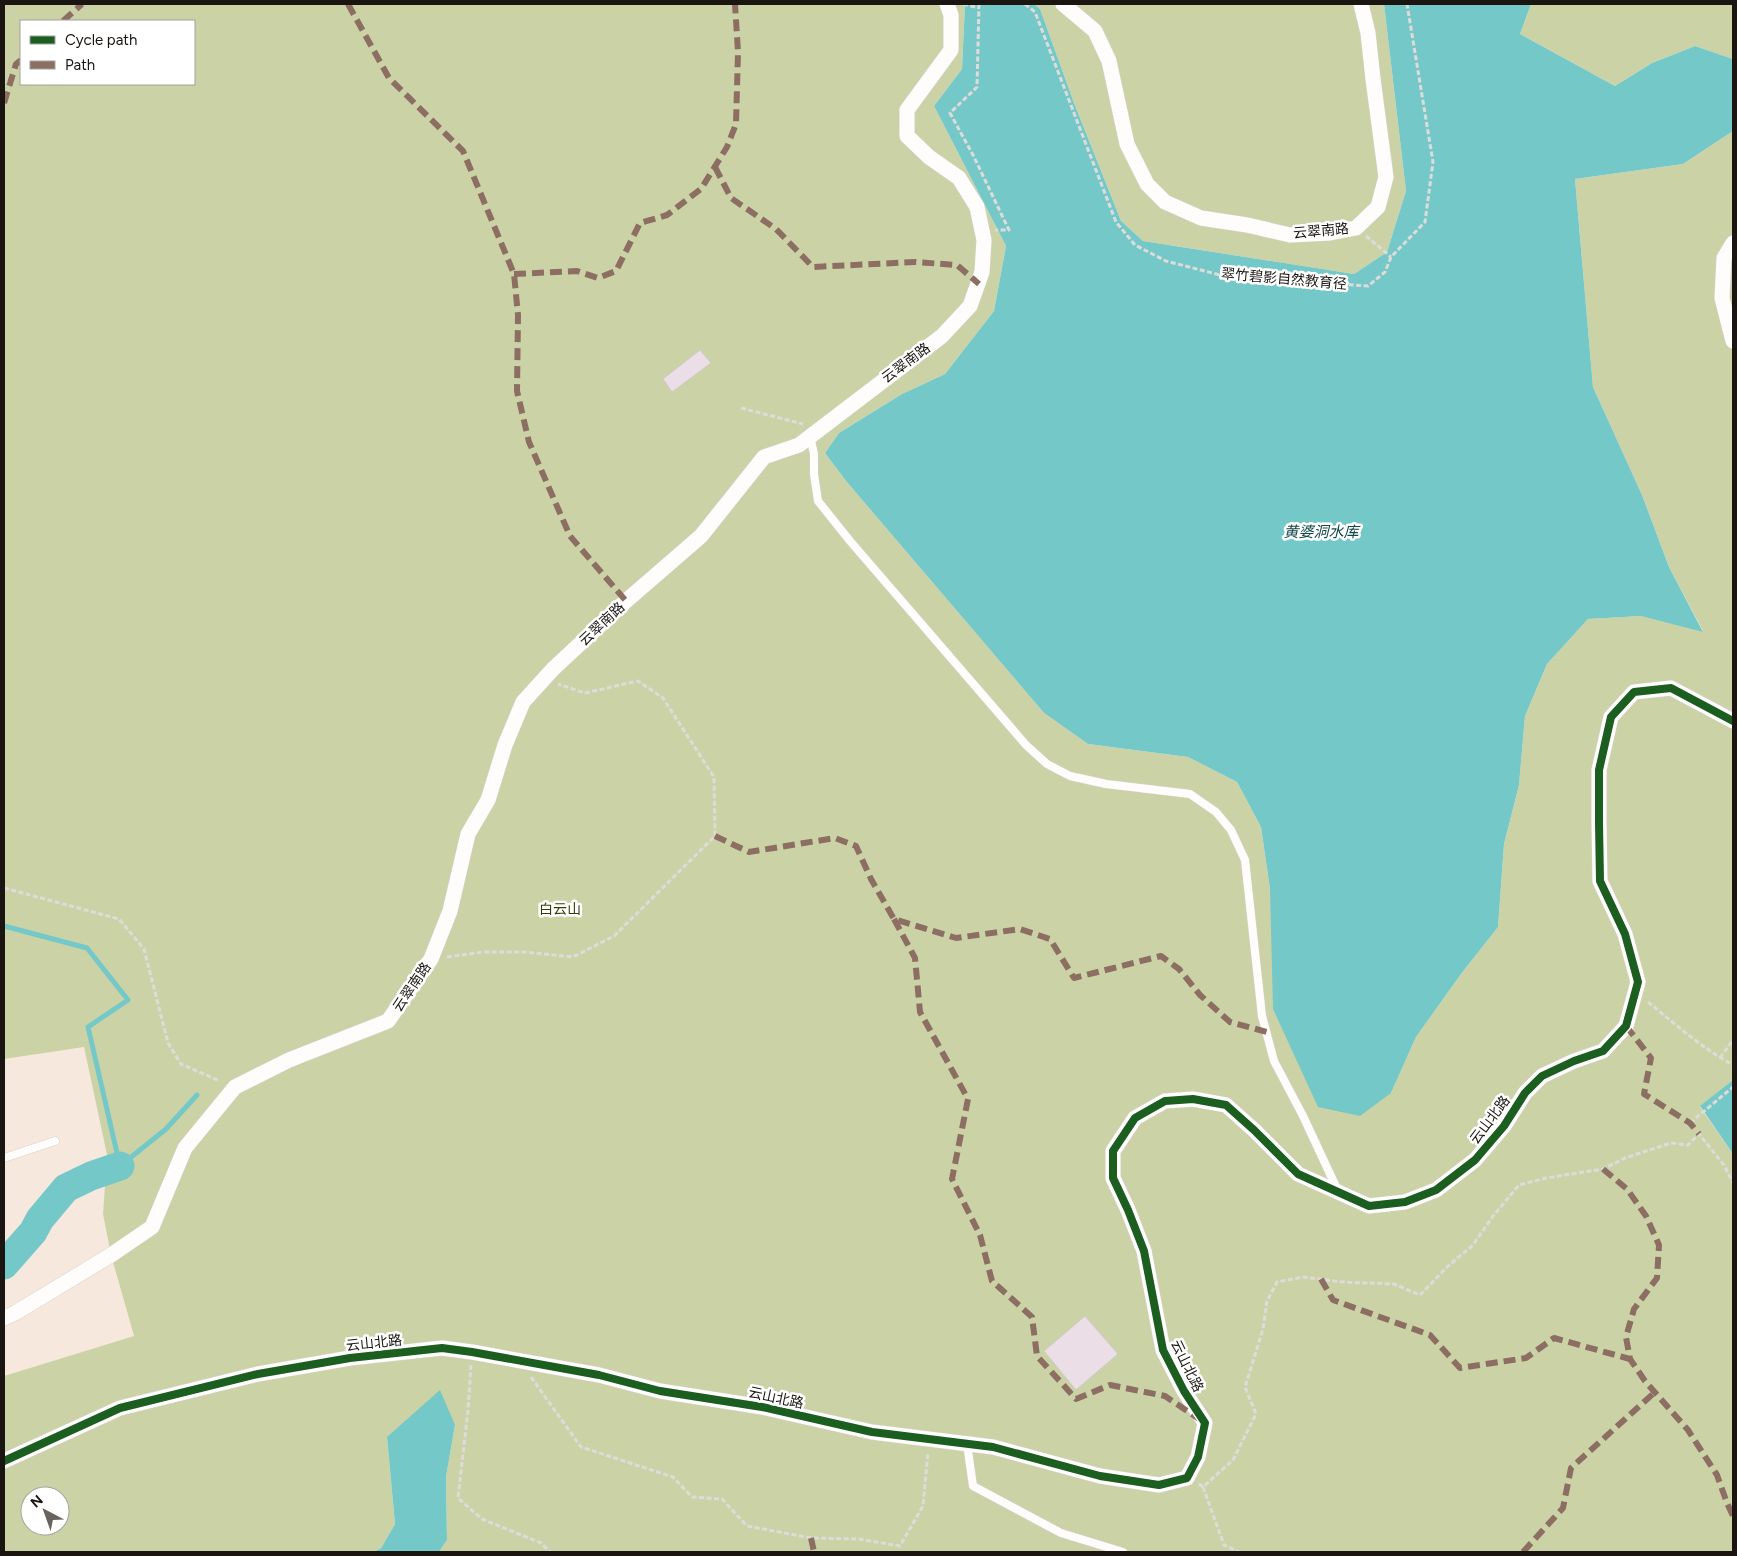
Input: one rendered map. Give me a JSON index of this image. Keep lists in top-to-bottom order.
{
  "streets": {
    "street": ["云翠南路", "云山北路"],
    "path": ["翠竹碧影自然教育径"]
  },
  "water": ["黄婆洞水库"],
  "parks": ["白云山"],
  "legend": ["Cycle path", "Path"],
  "north": "top left"
}
